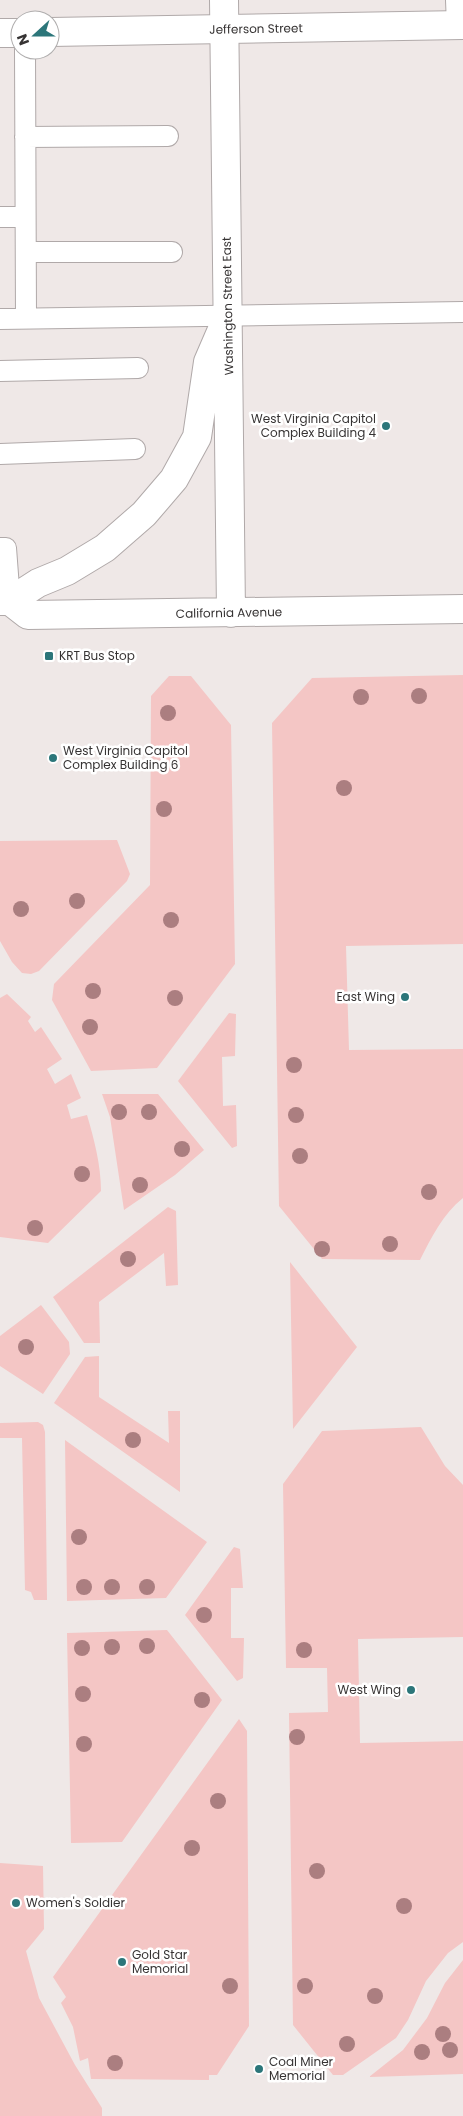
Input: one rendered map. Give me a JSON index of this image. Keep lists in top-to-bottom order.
{
  "streets": {
    "street": ["Jefferson Street", "Washington Street East", "California Avenue"]
  },
  "crossings": [
    ["Jefferson Street", "Washington Street East"],
    ["Washington Street East", "California Avenue"]
  ],
  "places": {
    "other": [
      "West Virginia Capitol Complex Building 4",
      "West Virginia Capitol Complex Building 6",
      "East Wing",
      "West Wing",
      "Women's Soldier",
      "Gold Star Memorial",
      "Coal Miner Memorial"
    ],
    "transit": ["KRT Bus Stop"]
  },
  "north": "left"
}
